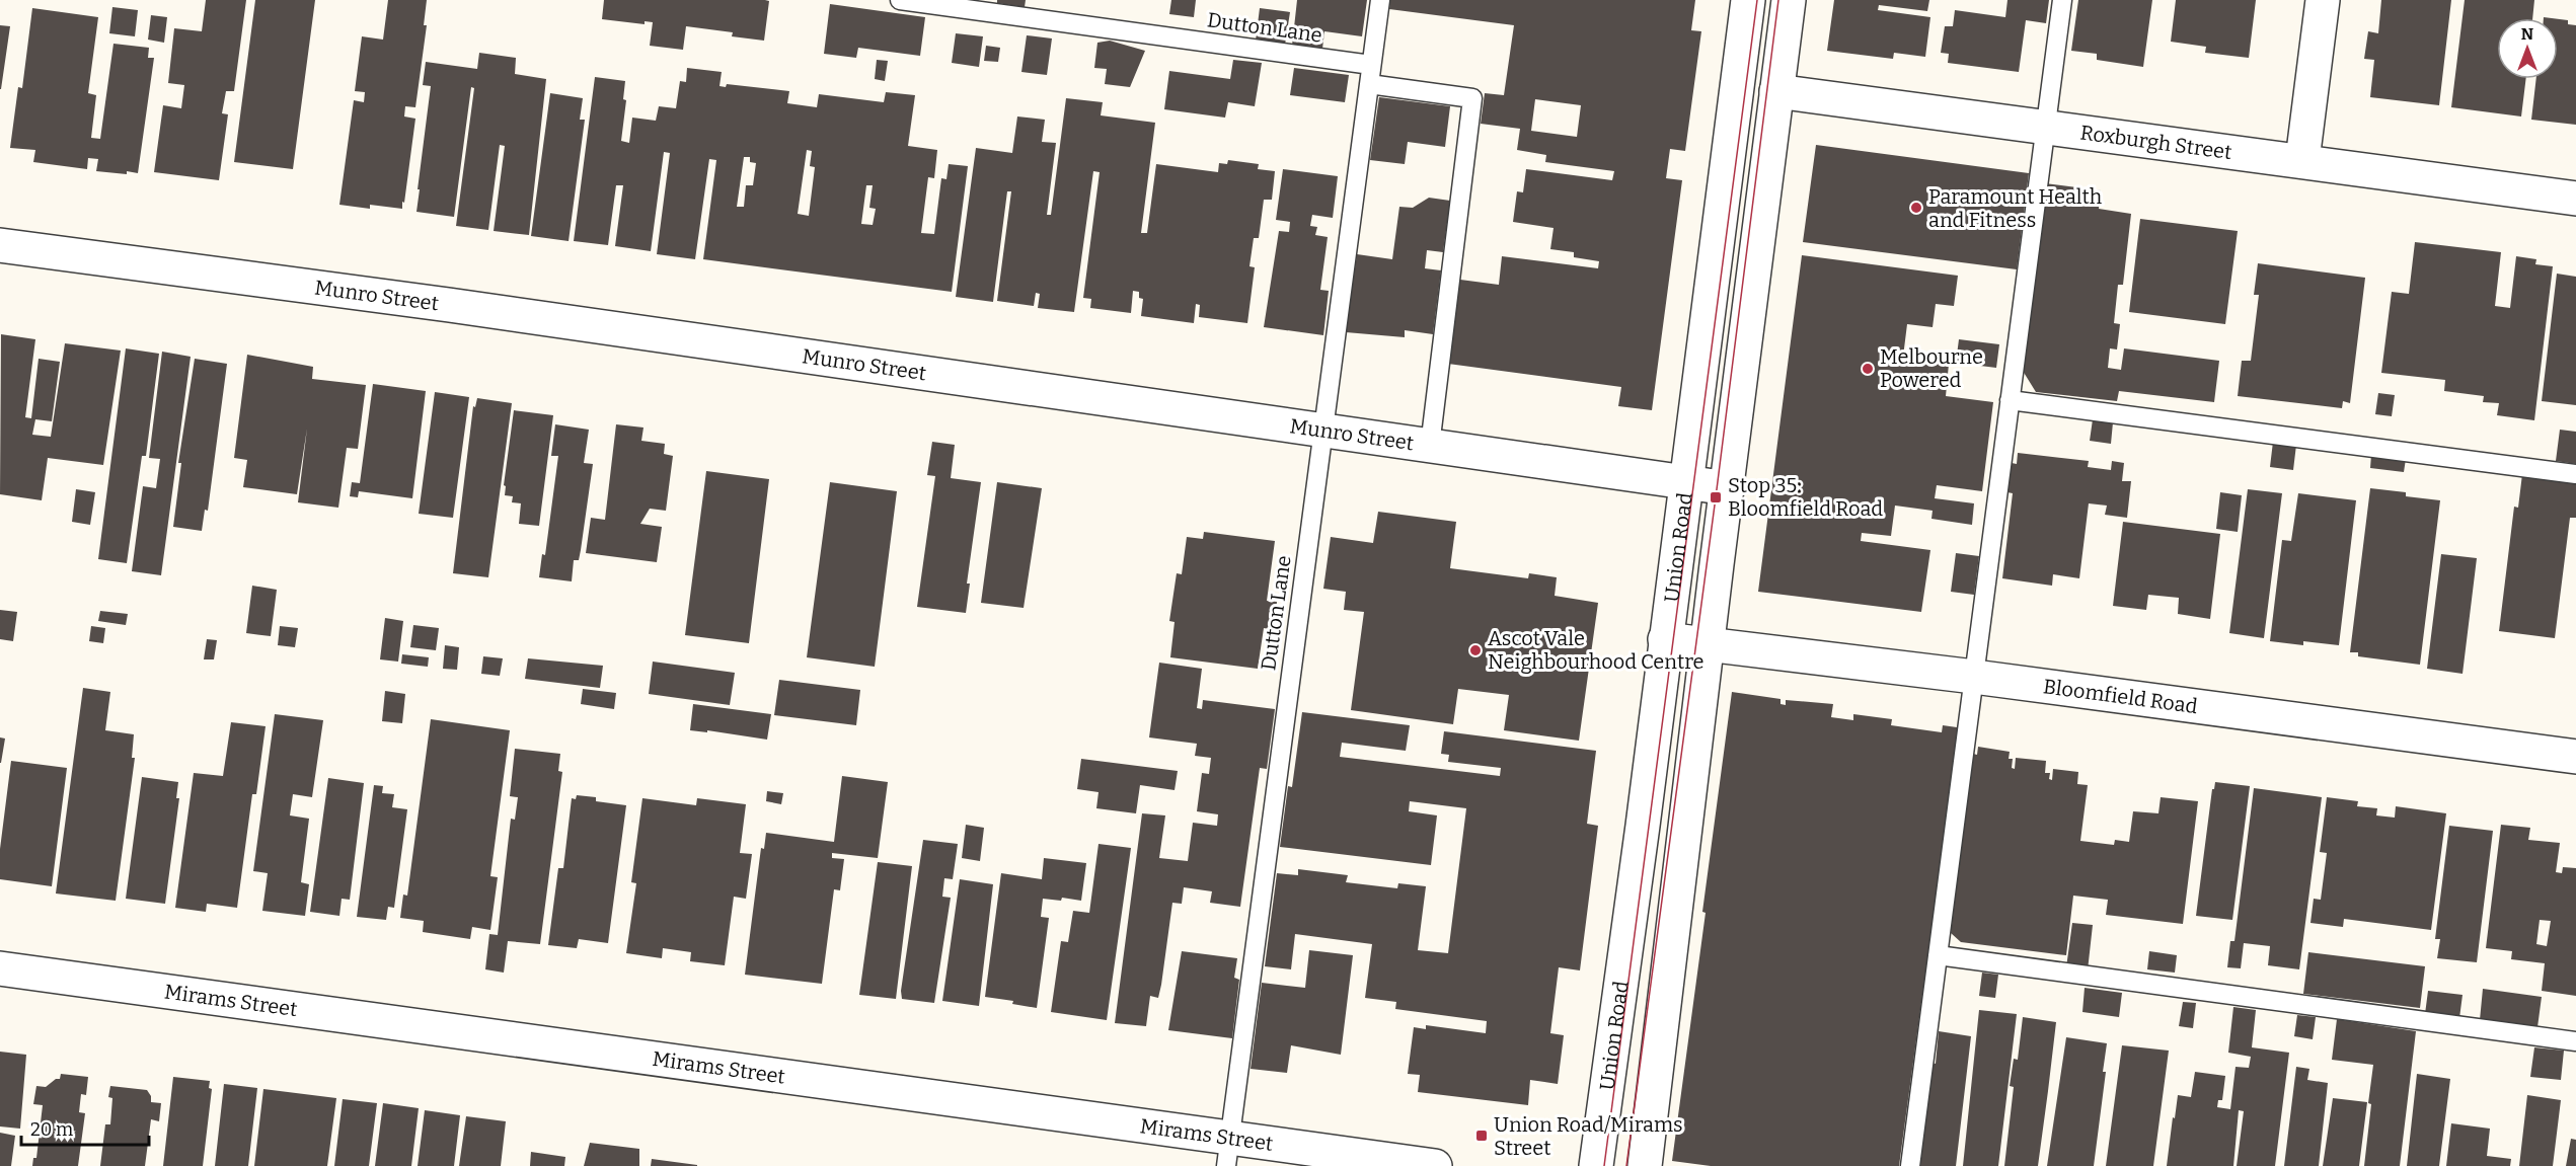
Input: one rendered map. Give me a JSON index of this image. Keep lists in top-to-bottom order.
{
  "streets": {
    "street": [
      "Roxburgh Street",
      "Munro Street",
      "Union Road",
      "Bloomfield Road",
      "Mirams Street"
    ],
    "lane": ["Dutton Lane"]
  },
  "crossings": [
    ["Dutton Lane", "Munro Street"],
    ["Dutton Lane", "Mirams Street"],
    ["Roxburgh Street", "Union Road"],
    ["Munro Street", "Union Road"],
    ["Union Road", "Bloomfield Road"]
  ],
  "places": {
    "other": ["Paramount Health and Fitness", "Melbourne Powered", "Ascot Vale Neighbourhood Centre"],
    "transit": ["Stop 35: Bloomfield Road", "Union Road/Mirams Street"]
  },
  "scale_bar": "20 m",
  "north": "top"
}
